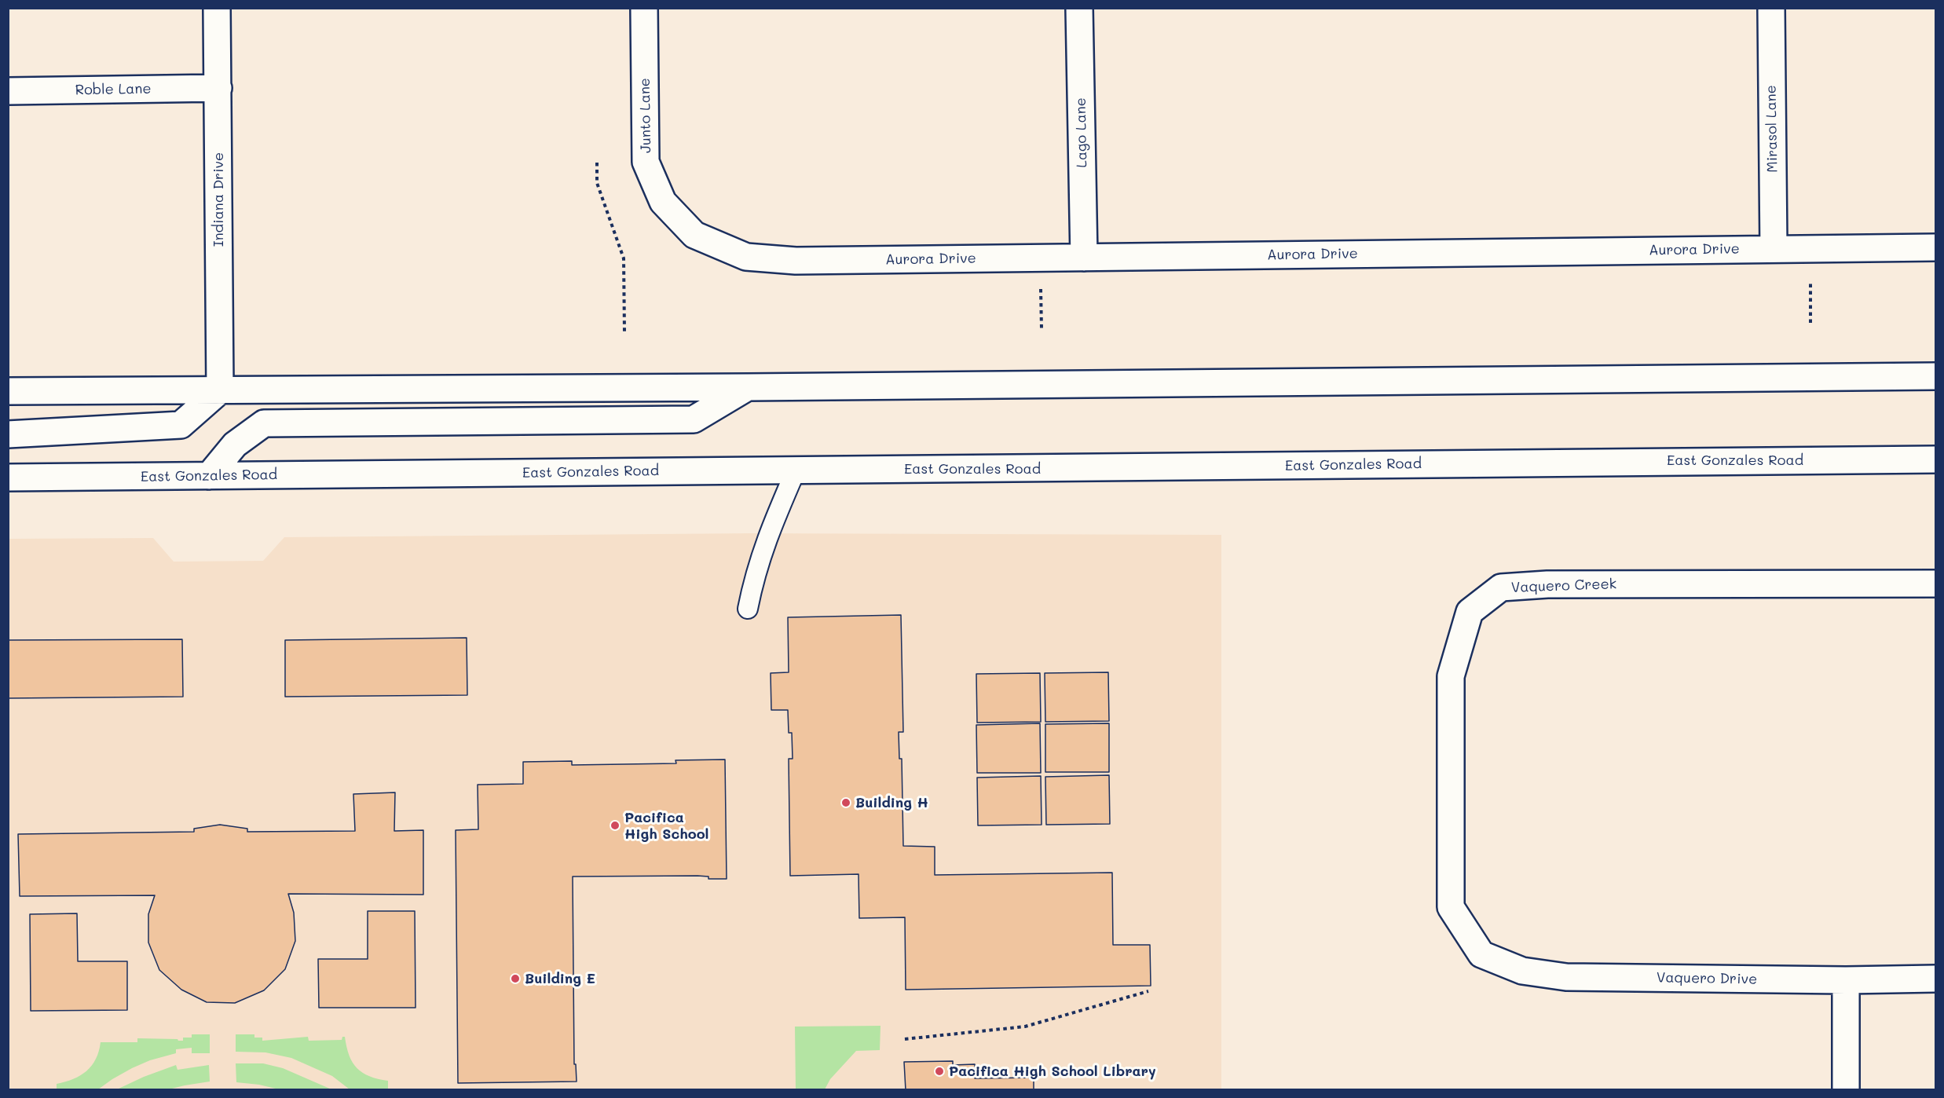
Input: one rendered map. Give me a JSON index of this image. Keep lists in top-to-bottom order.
{
  "streets": {
    "main road": [
      "Roble Lane",
      "Junto Lane",
      "Mirasol Lane",
      "Lago Lane",
      "Indiana Drive",
      "Aurora Drive",
      "East Gonzales Road",
      "Vaquero Creek",
      "Vaquero Drive"
    ]
  },
  "crossings": [
    ["Roble Lane", "Indiana Drive"],
    ["Junto Lane", "Aurora Drive"],
    ["Mirasol Lane", "Aurora Drive"],
    ["Lago Lane", "Aurora Drive"],
    ["Vaquero Creek", "Vaquero Drive"]
  ],
  "places": [
    "Building H",
    "Pacifica High School",
    "Building E",
    "Pacifica High School Library"
  ]
}
